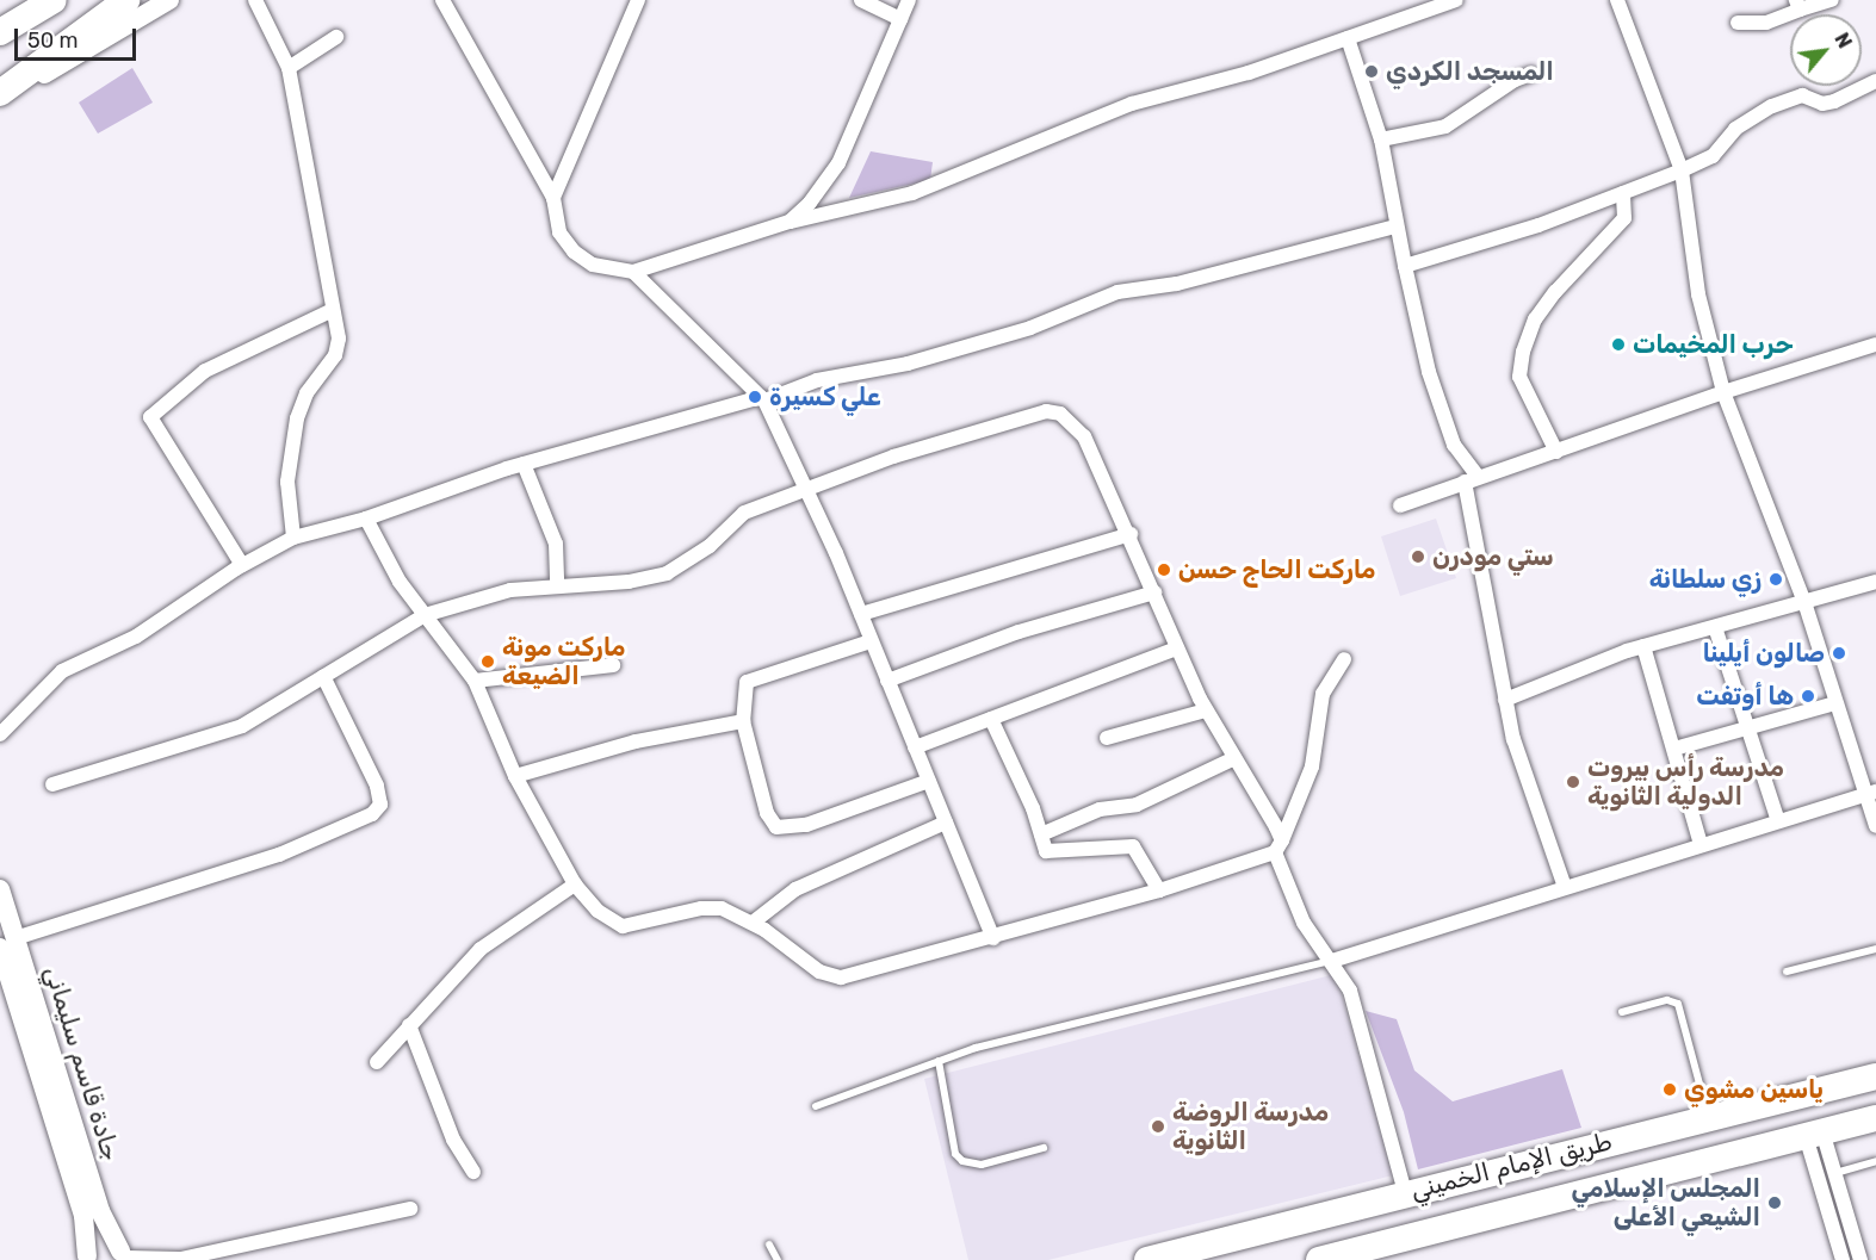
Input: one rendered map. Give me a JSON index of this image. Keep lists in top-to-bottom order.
{
  "streets": {
    "highway": ["طريق الإمام الخميني"],
    "street": ["جادة قاسم سليماني"]
  },
  "places": [
    "المسجد الكردي",
    "حرب المخيمات",
    "علي كسيرة",
    "ستي مودرن",
    "ماركت الحاج حسن",
    "زي سلطانة",
    "صالون أيلينا",
    "ماركت مونة الضيعة",
    "ها أوتفت",
    "مدرسة رأس بيروت الدولية الثانوية",
    "ياسين مشوي",
    "مدرسة الروضة الثانوية",
    "المجلس الإسلامي الشيعي الأعلى"
  ],
  "scale_bar": "50 m",
  "north": "top right"
}
